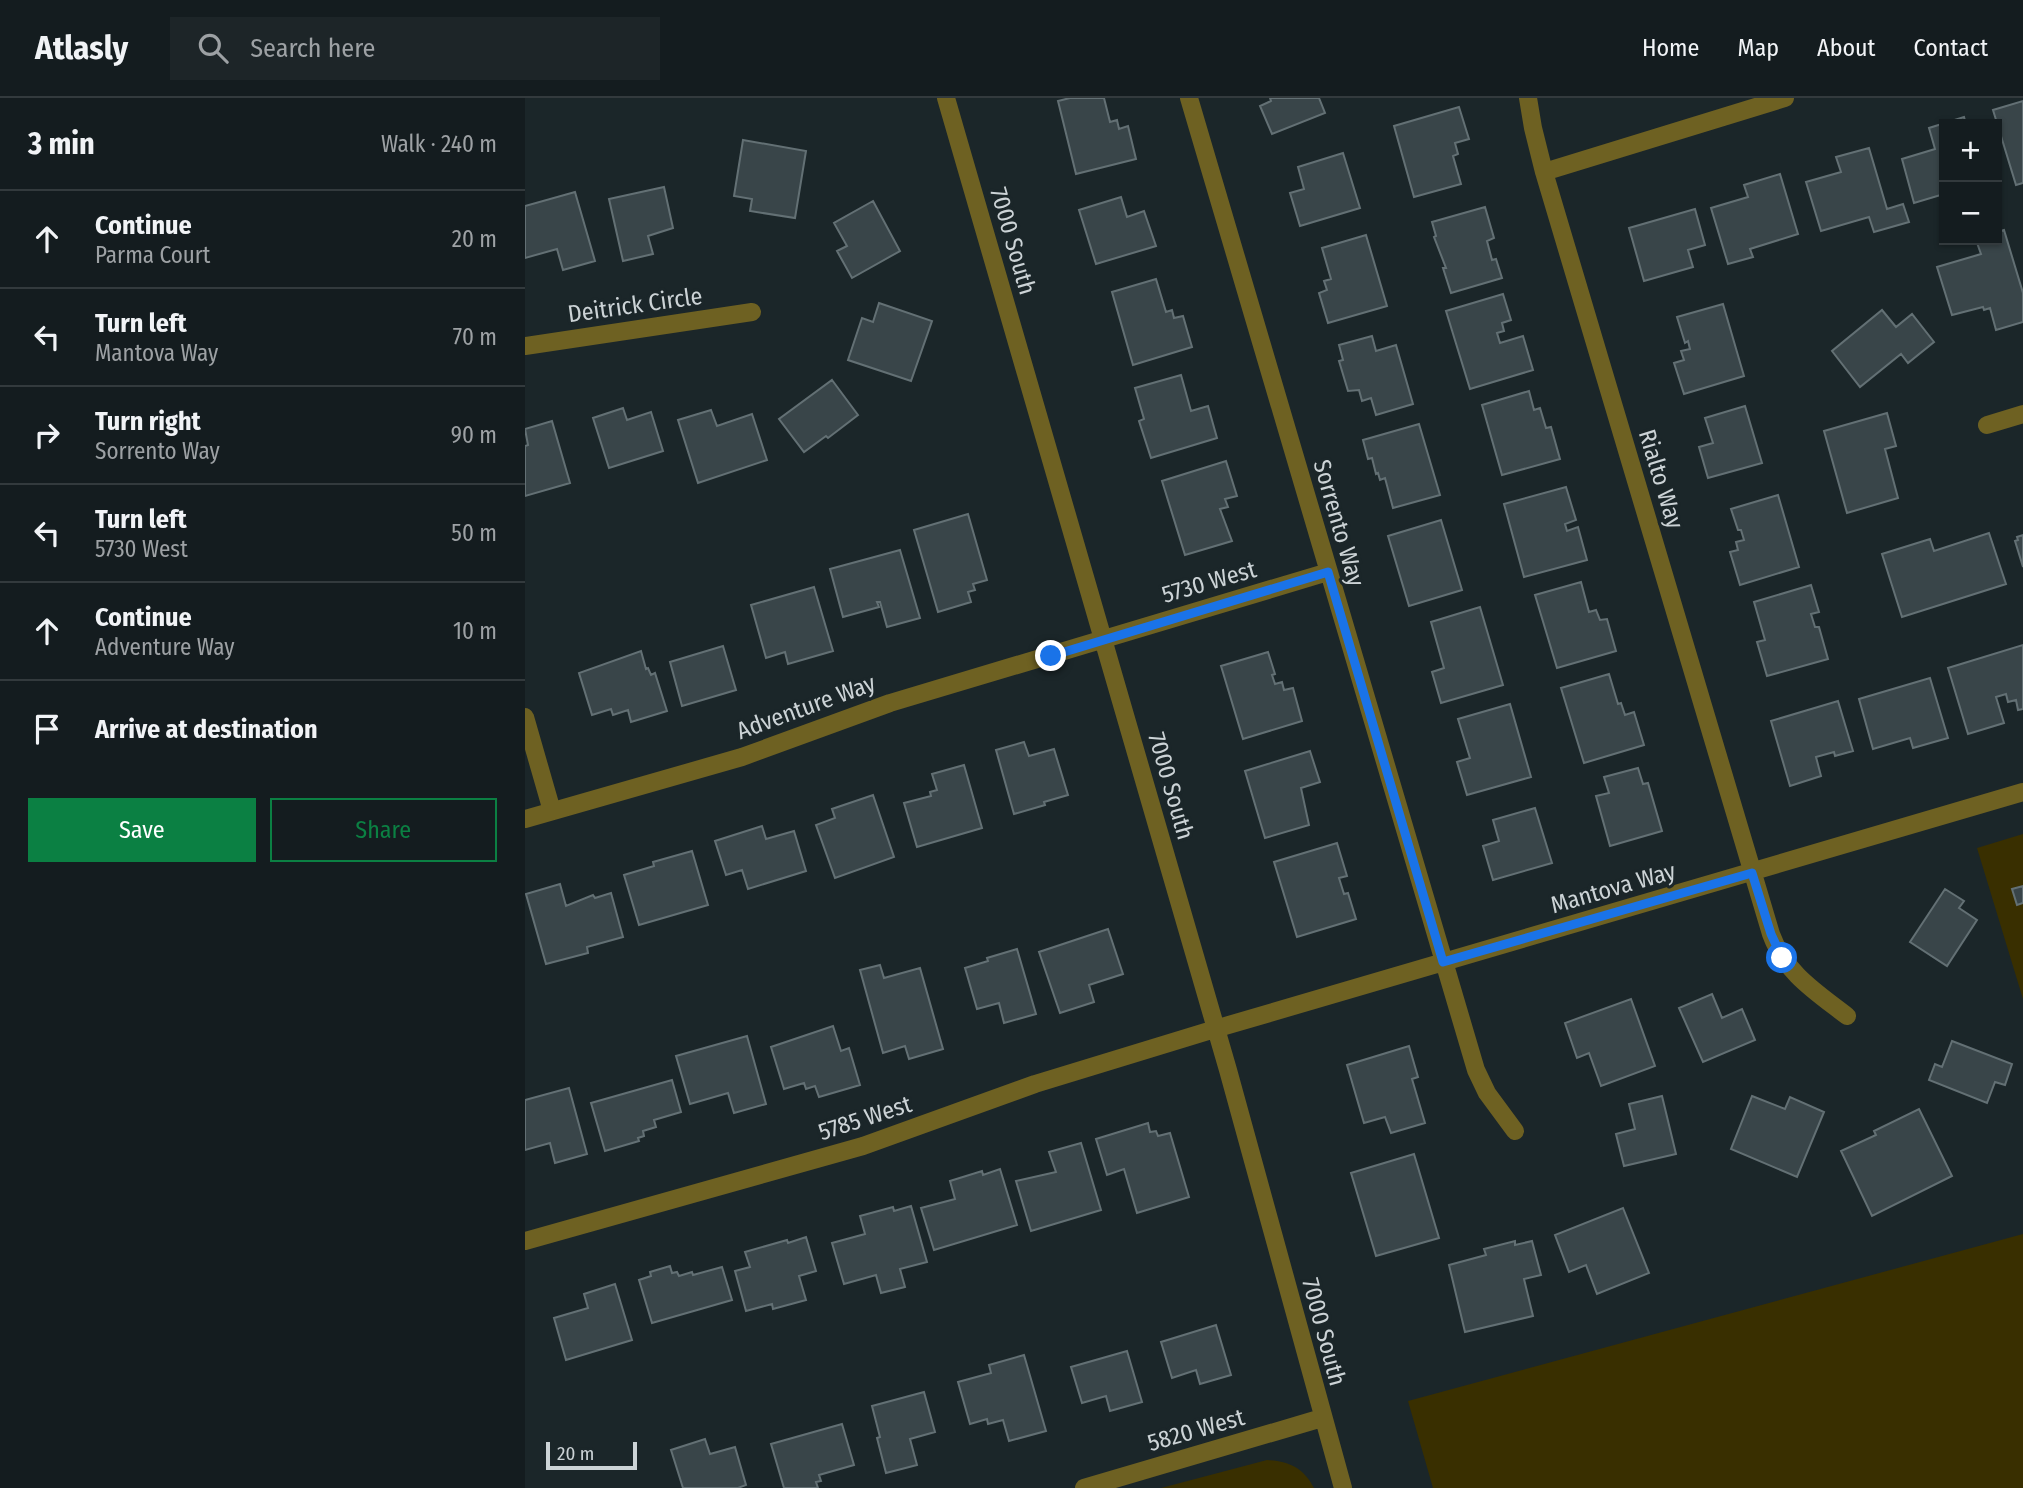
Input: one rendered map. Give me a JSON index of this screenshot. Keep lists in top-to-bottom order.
{
  "streets": {
    "street": [
      "7000 South",
      "Deitrick Circle",
      "Rialto Way",
      "Sorrento Way",
      "5730 West",
      "Adventure Way",
      "Mantova Way",
      "5785 West",
      "5820 West"
    ]
  },
  "crossings": [
    ["7000 South", "5730 West"],
    ["7000 South", "Adventure Way"],
    ["7000 South", "Mantova Way"],
    ["7000 South", "5785 West"],
    ["7000 South", "5820 West"],
    ["Rialto Way", "Mantova Way"],
    ["Sorrento Way", "5730 West"],
    ["Sorrento Way", "Mantova Way"],
    ["5730 West", "Adventure Way"],
    ["Mantova Way", "5785 West"]
  ],
  "scale_bar": "20 m",
  "page": {
    "header": "Atlasly",
    "search": "Search here",
    "nav": [
      "Home",
      "Map",
      "About",
      "Contact"
    ],
    "heading": ["3 min", "Walk · 240 m"],
    "map_buttons": ["+", "−"],
    "list": [
      ["Continue", "Parma Court", "20 m"],
      ["Turn left", "Mantova Way", "70 m"],
      ["Turn right", "Sorrento Way", "90 m"],
      ["Turn left", "5730 West", "50 m"],
      ["Continue", "Adventure Way", "10 m"],
      "Arrive at destination"
    ],
    "buttons": ["Save", "Share"],
    "scale": "20 m"
  }
}
